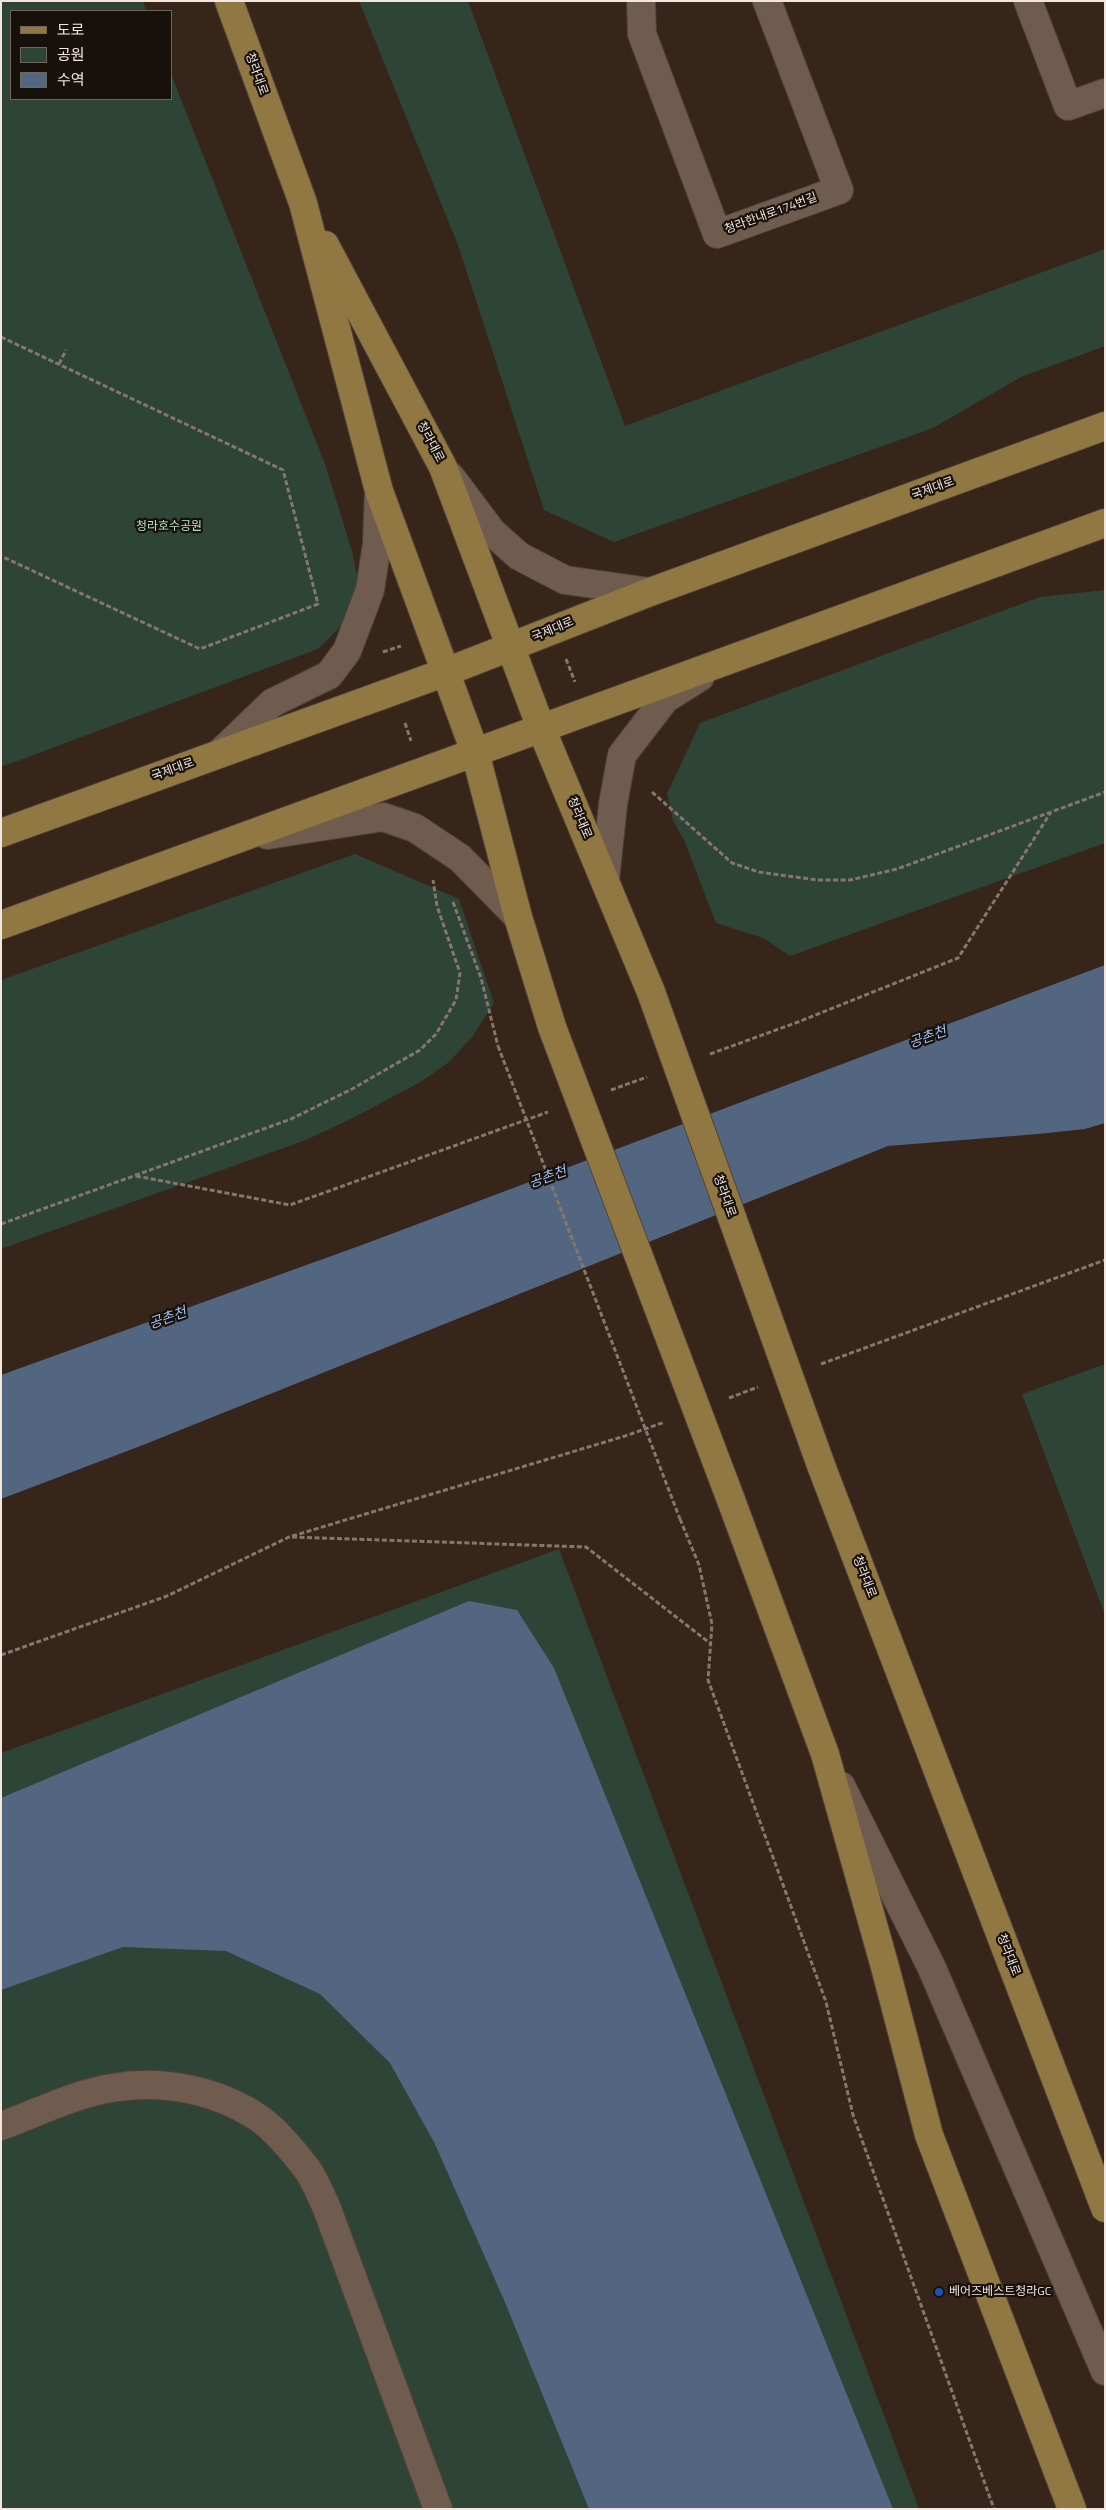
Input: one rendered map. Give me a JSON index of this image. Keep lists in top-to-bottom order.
{
  "streets": {
    "main road": ["청라대로", "국제대로"],
    "street": ["청라한내로174번길"]
  },
  "crossings": [
    ["청라대로", "국제대로"]
  ],
  "water": ["공촌천"],
  "parks": ["청라호수공원"],
  "places": ["베어즈베스트청라GC"],
  "legend": ["도로", "공원", "수역"]
}
